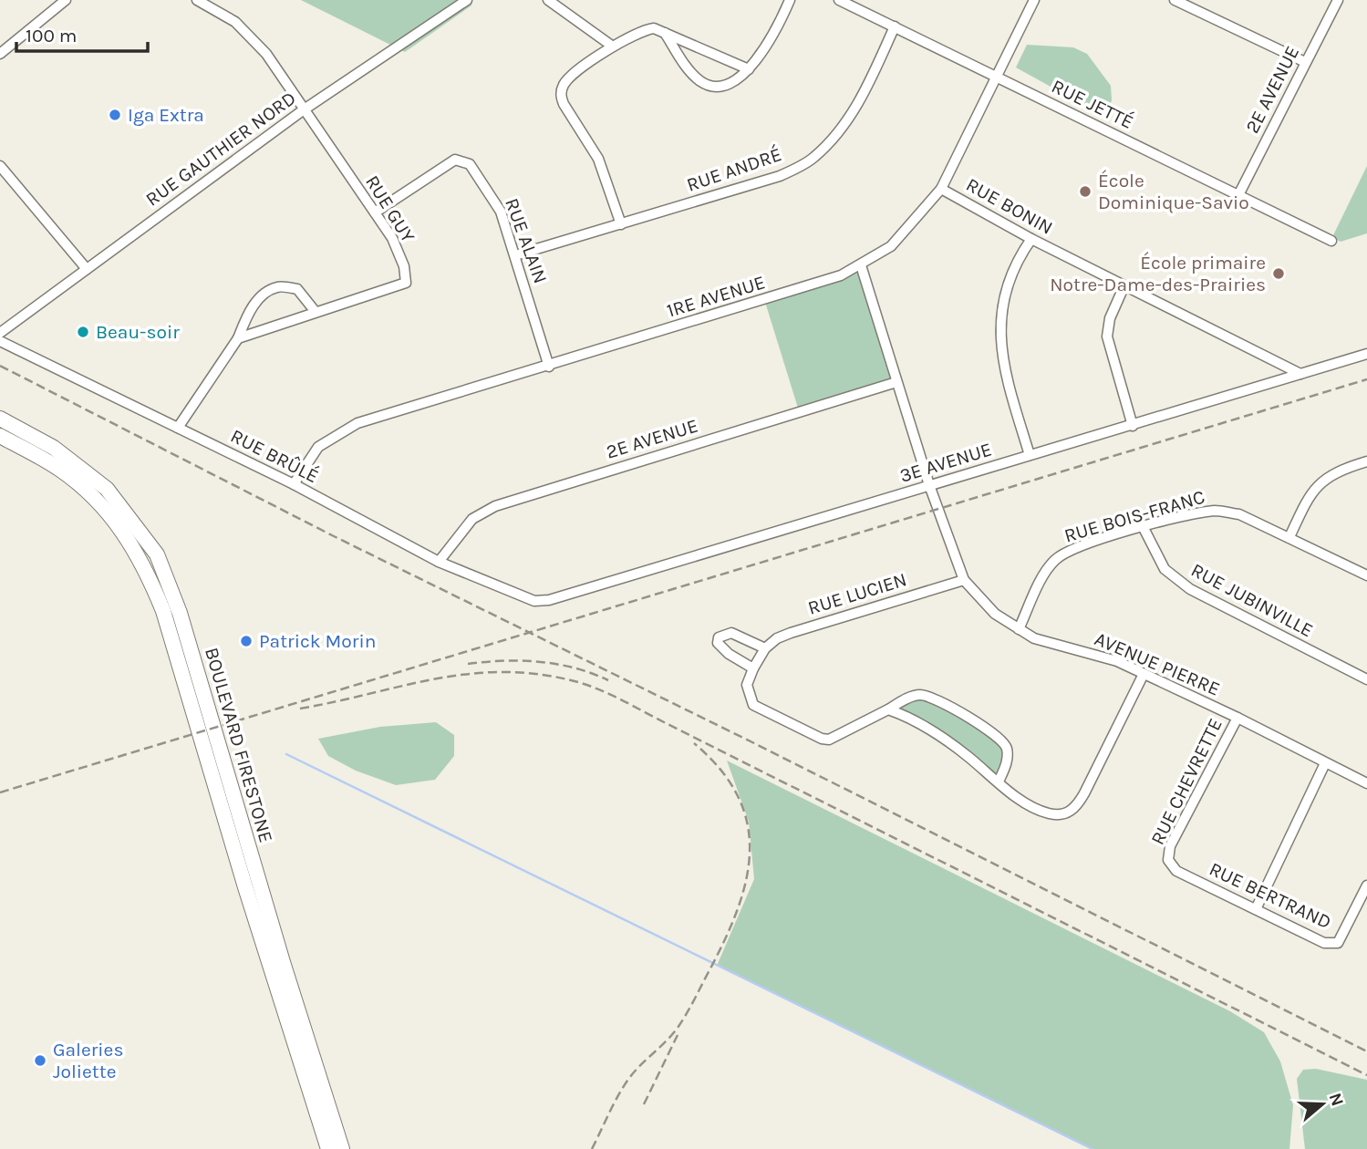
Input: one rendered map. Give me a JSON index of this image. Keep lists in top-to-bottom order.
{
  "streets": {
    "main road": ["BOULEVARD FIRESTONE"],
    "street": [
      "2E AVENUE",
      "RUE JETTÉ",
      "RUE GAUTHIER NORD",
      "RUE ANDRÉ",
      "RUE BONIN",
      "RUE GUY",
      "RUE ALAIN",
      "1RE AVENUE",
      "RUE BRÛLÉ",
      "3E AVENUE",
      "RUE BOIS-FRANC",
      "RUE LUCIEN",
      "RUE JUBINVILLE",
      "AVENUE PIERRE",
      "RUE CHEVRETTE",
      "RUE BERTRAND"
    ]
  },
  "crossings": [
    ["2E AVENUE", "RUE JETTÉ"],
    ["2E AVENUE", "RUE BRÛLÉ"],
    ["2E AVENUE", "AVENUE PIERRE"],
    ["RUE JETTÉ", "RUE ANDRÉ"],
    ["RUE JETTÉ", "1RE AVENUE"],
    ["RUE GAUTHIER NORD", "RUE GUY"],
    ["RUE ANDRÉ", "RUE ALAIN"],
    ["RUE BONIN", "1RE AVENUE"],
    ["RUE BONIN", "3E AVENUE"],
    ["RUE GUY", "RUE ALAIN"],
    ["RUE ALAIN", "1RE AVENUE"],
    ["1RE AVENUE", "RUE BRÛLÉ"],
    ["1RE AVENUE", "AVENUE PIERRE"],
    ["RUE BRÛLÉ", "3E AVENUE"],
    ["3E AVENUE", "AVENUE PIERRE"],
    ["RUE BOIS-FRANC", "RUE JUBINVILLE"],
    ["RUE BOIS-FRANC", "AVENUE PIERRE"],
    ["RUE LUCIEN", "AVENUE PIERRE"],
    ["AVENUE PIERRE", "RUE CHEVRETTE"],
    ["RUE CHEVRETTE", "RUE BERTRAND"]
  ],
  "places": [
    "Iga Extra",
    "École Dominique-Savio",
    "École primaire Notre-Dame-des-Prairies",
    "Beau-soir",
    "Patrick Morin",
    "Galeries Joliette"
  ],
  "scale_bar": "100 m",
  "north": "right"
}
